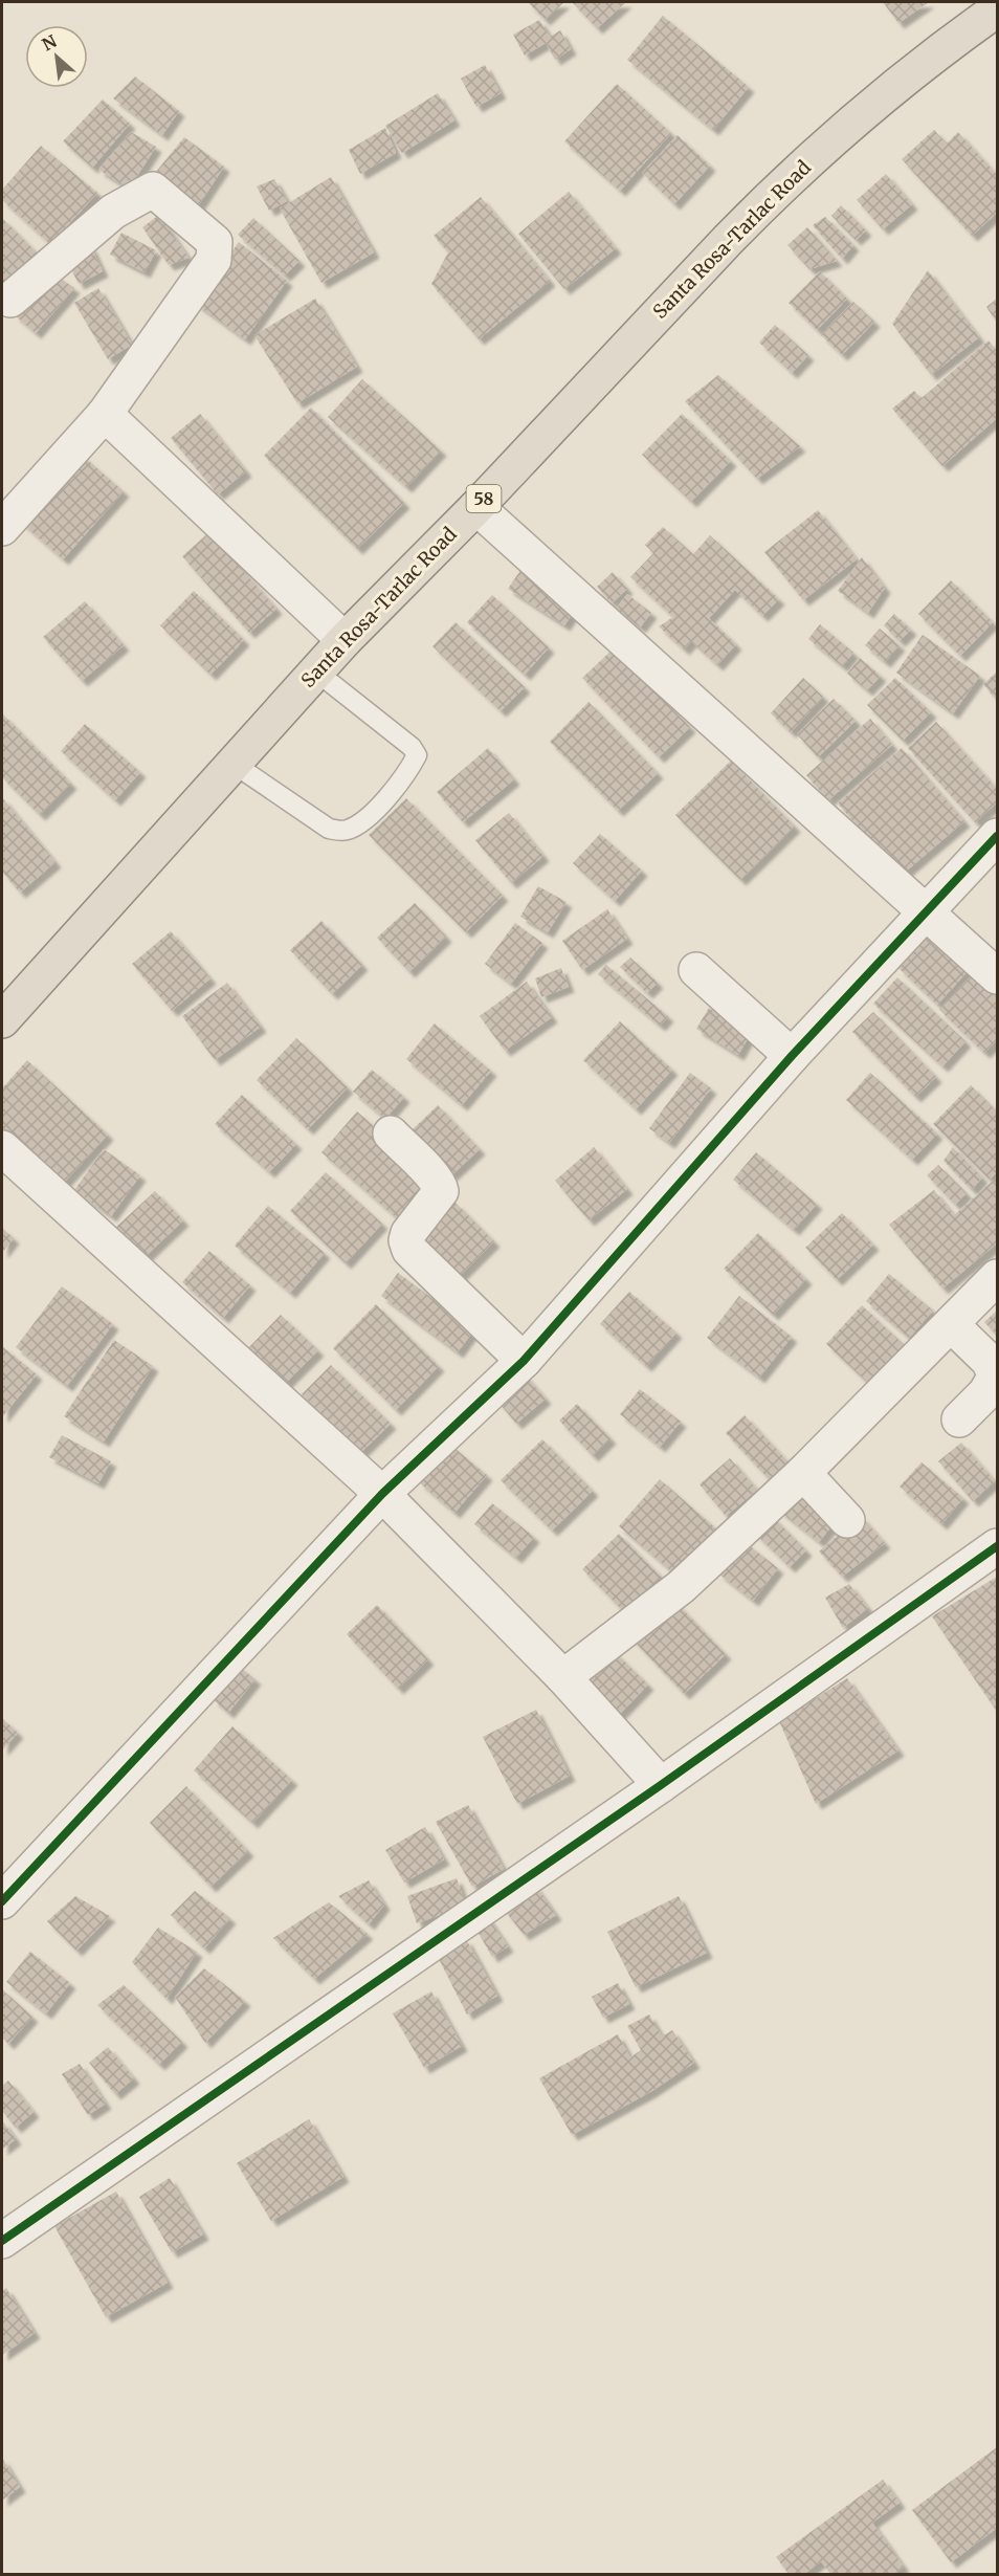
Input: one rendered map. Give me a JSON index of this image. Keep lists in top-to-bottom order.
{
  "streets": {
    "highway": ["Santa Rosa-Tarlac Road", "58"]
  },
  "north": "top left"
}
